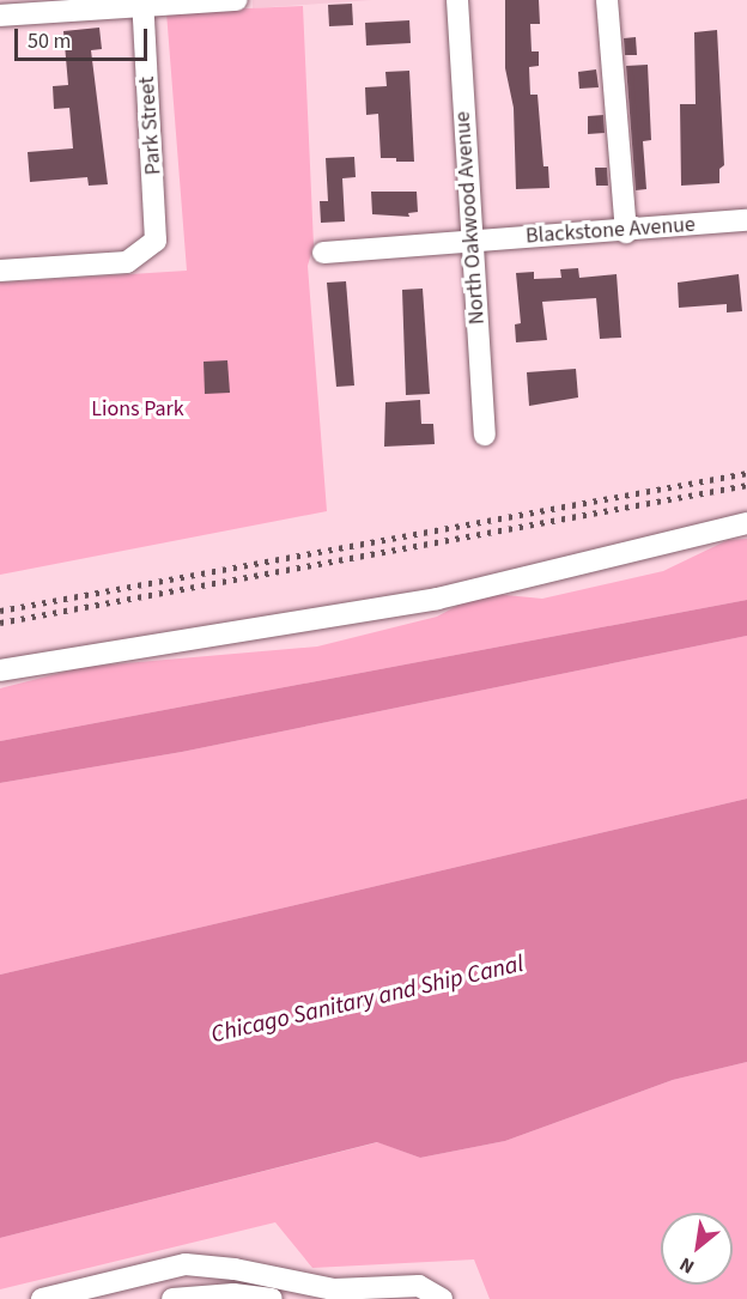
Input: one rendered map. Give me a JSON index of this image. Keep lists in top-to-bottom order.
{
  "streets": {
    "street": ["Park Street", "North Oakwood Avenue", "Blackstone Avenue"]
  },
  "crossings": [
    ["North Oakwood Avenue", "Blackstone Avenue"]
  ],
  "water": ["Chicago Sanitary and Ship Canal"],
  "parks": ["Lions Park"],
  "scale_bar": "50 m",
  "north": "bottom left"
}
